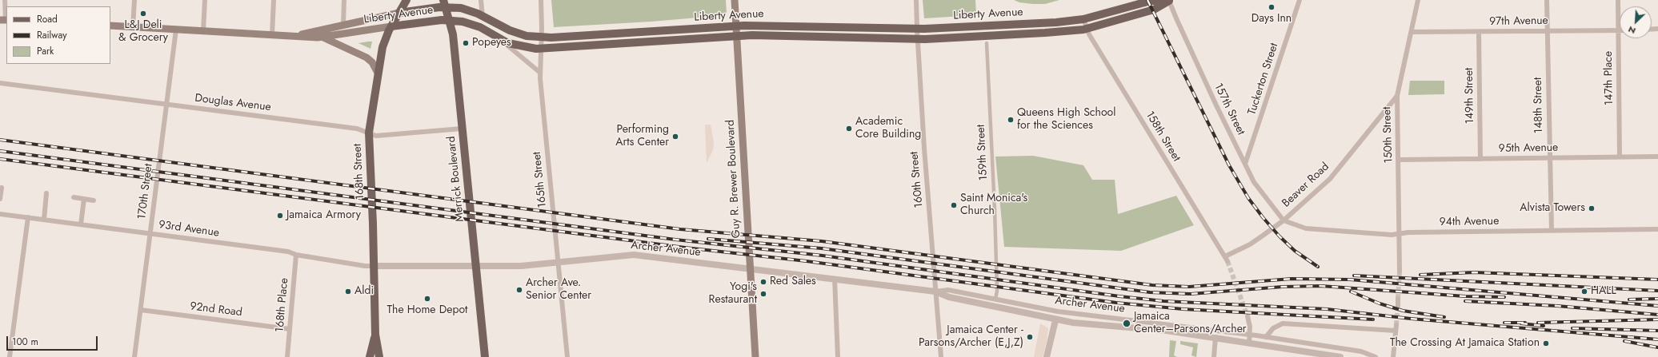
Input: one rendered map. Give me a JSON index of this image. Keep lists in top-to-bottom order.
{
  "streets": {
    "main road": [
      "Liberty Avenue",
      "168th Street",
      "Merrick Boulevard",
      "Guy R. Brewer Boulevard"
    ],
    "street": [
      "97th Avenue",
      "147th Place",
      "Tuckerton Street",
      "149th Street",
      "Douglas Avenue",
      "148th Street",
      "157th Street",
      "150th Street",
      "158th Street",
      "95th Avenue",
      "159th Street",
      "165th Street",
      "160th Street",
      "Beaver Road",
      "170th Street",
      "94th Avenue",
      "93rd Avenue",
      "Archer Avenue",
      "168th Place",
      "92nd Road"
    ]
  },
  "crossings": [
    ["Liberty Avenue", "157th Street"],
    ["Liberty Avenue", "158th Street"],
    ["Liberty Avenue", "168th Street"],
    ["Liberty Avenue", "Merrick Boulevard"],
    ["Liberty Avenue", "Guy R. Brewer Boulevard"],
    ["Liberty Avenue", "165th Street"],
    ["Liberty Avenue", "160th Street"],
    ["Liberty Avenue", "170th Street"],
    ["97th Avenue", "147th Place"],
    ["97th Avenue", "149th Street"],
    ["97th Avenue", "148th Street"],
    ["97th Avenue", "150th Street"],
    ["147th Place", "95th Avenue"],
    ["Tuckerton Street", "157th Street"],
    ["149th Street", "95th Avenue"],
    ["Douglas Avenue", "168th Street"],
    ["Douglas Avenue", "Merrick Boulevard"],
    ["Douglas Avenue", "170th Street"],
    ["148th Street", "95th Avenue"],
    ["148th Street", "94th Avenue"],
    ["157th Street", "Beaver Road"],
    ["157th Street", "94th Avenue"],
    ["150th Street", "95th Avenue"],
    ["150th Street", "Beaver Road"],
    ["150th Street", "94th Avenue"],
    ["158th Street", "Beaver Road"],
    ["159th Street", "Archer Avenue"],
    ["168th Street", "93rd Avenue"],
    ["168th Street", "Archer Avenue"],
    ["Merrick Boulevard", "Archer Avenue"],
    ["Guy R. Brewer Boulevard", "Archer Avenue"],
    ["165th Street", "Archer Avenue"],
    ["160th Street", "Archer Avenue"],
    ["Beaver Road", "94th Avenue"],
    ["170th Street", "93rd Avenue"],
    ["170th Street", "92nd Road"],
    ["93rd Avenue", "Archer Avenue"],
    ["93rd Avenue", "168th Place"],
    ["168th Place", "92nd Road"]
  ],
  "places": [
    "Days Inn",
    "L&J Deli & Grocery",
    "Popeyes",
    "Queens High School for the Sciences",
    "Academic Core Building",
    "Performing Arts Center",
    "Saint Monica's Church",
    "Alvista Towers",
    "Jamaica Armory",
    "Red Sales",
    "Archer Ave. Senior Center",
    "Aldi",
    "HALL",
    "Yogi's Restaurant",
    "The Home Depot",
    "Jamaica Center–Parsons/Archer",
    "Jamaica Center - Parsons/Archer (E,J,Z)",
    "The Crossing At Jamaica Station"
  ],
  "legend": ["Road", "Railway", "Park"],
  "scale_bar": "100 m",
  "north": "bottom left"
}
